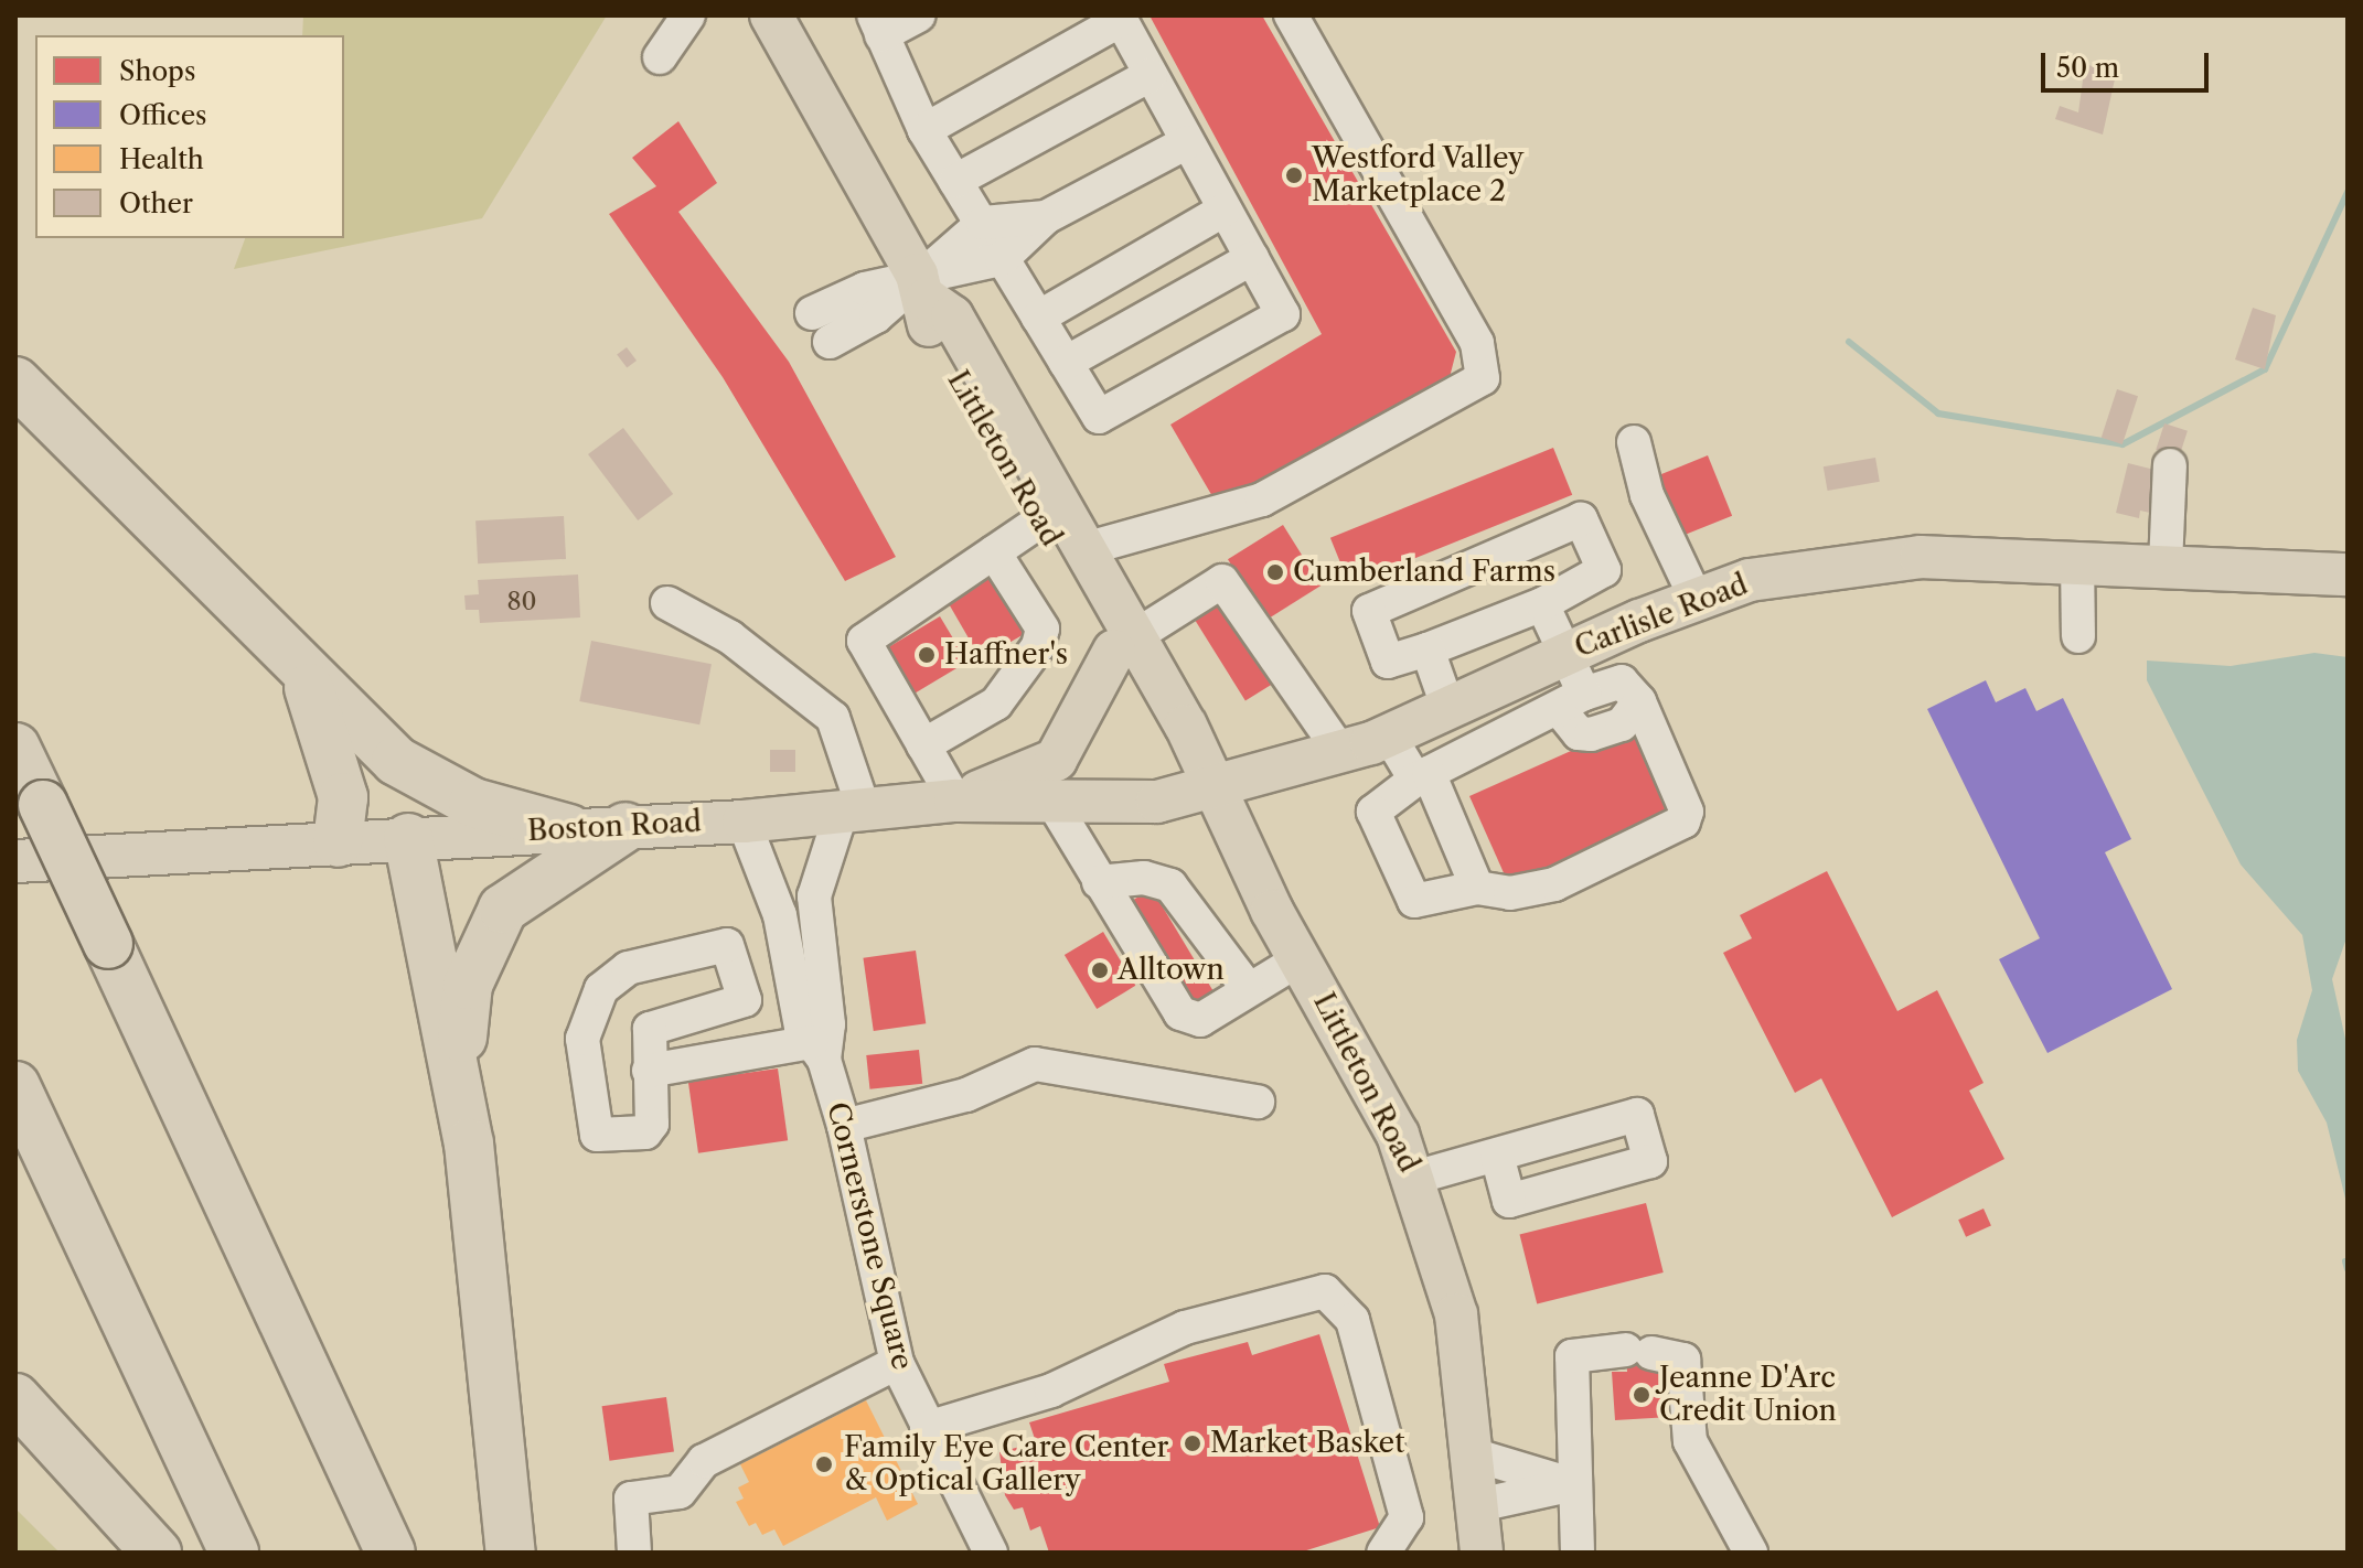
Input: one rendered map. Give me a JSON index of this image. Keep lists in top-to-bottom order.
{
  "streets": {
    "main road": ["Littleton Road", "Carlisle Road", "Boston Road"],
    "lane": ["Cornerstone Square"]
  },
  "crossings": [
    ["Littleton Road", "Carlisle Road"],
    ["Littleton Road", "Boston Road"],
    ["Carlisle Road", "Boston Road"],
    ["Boston Road", "Cornerstone Square"]
  ],
  "places": [
    "Westford Valley Marketplace 2",
    "Cumberland Farms",
    "Haffner's",
    "Alltown",
    "Jeanne D'Arc Credit Union",
    "Market Basket",
    "Family Eye Care Center & Optical Gallery"
  ],
  "house_numbers": ["80"],
  "legend": [
    "Shops",
    "Offices",
    "Health",
    "Other"
  ],
  "scale_bar": "50 m"
}
